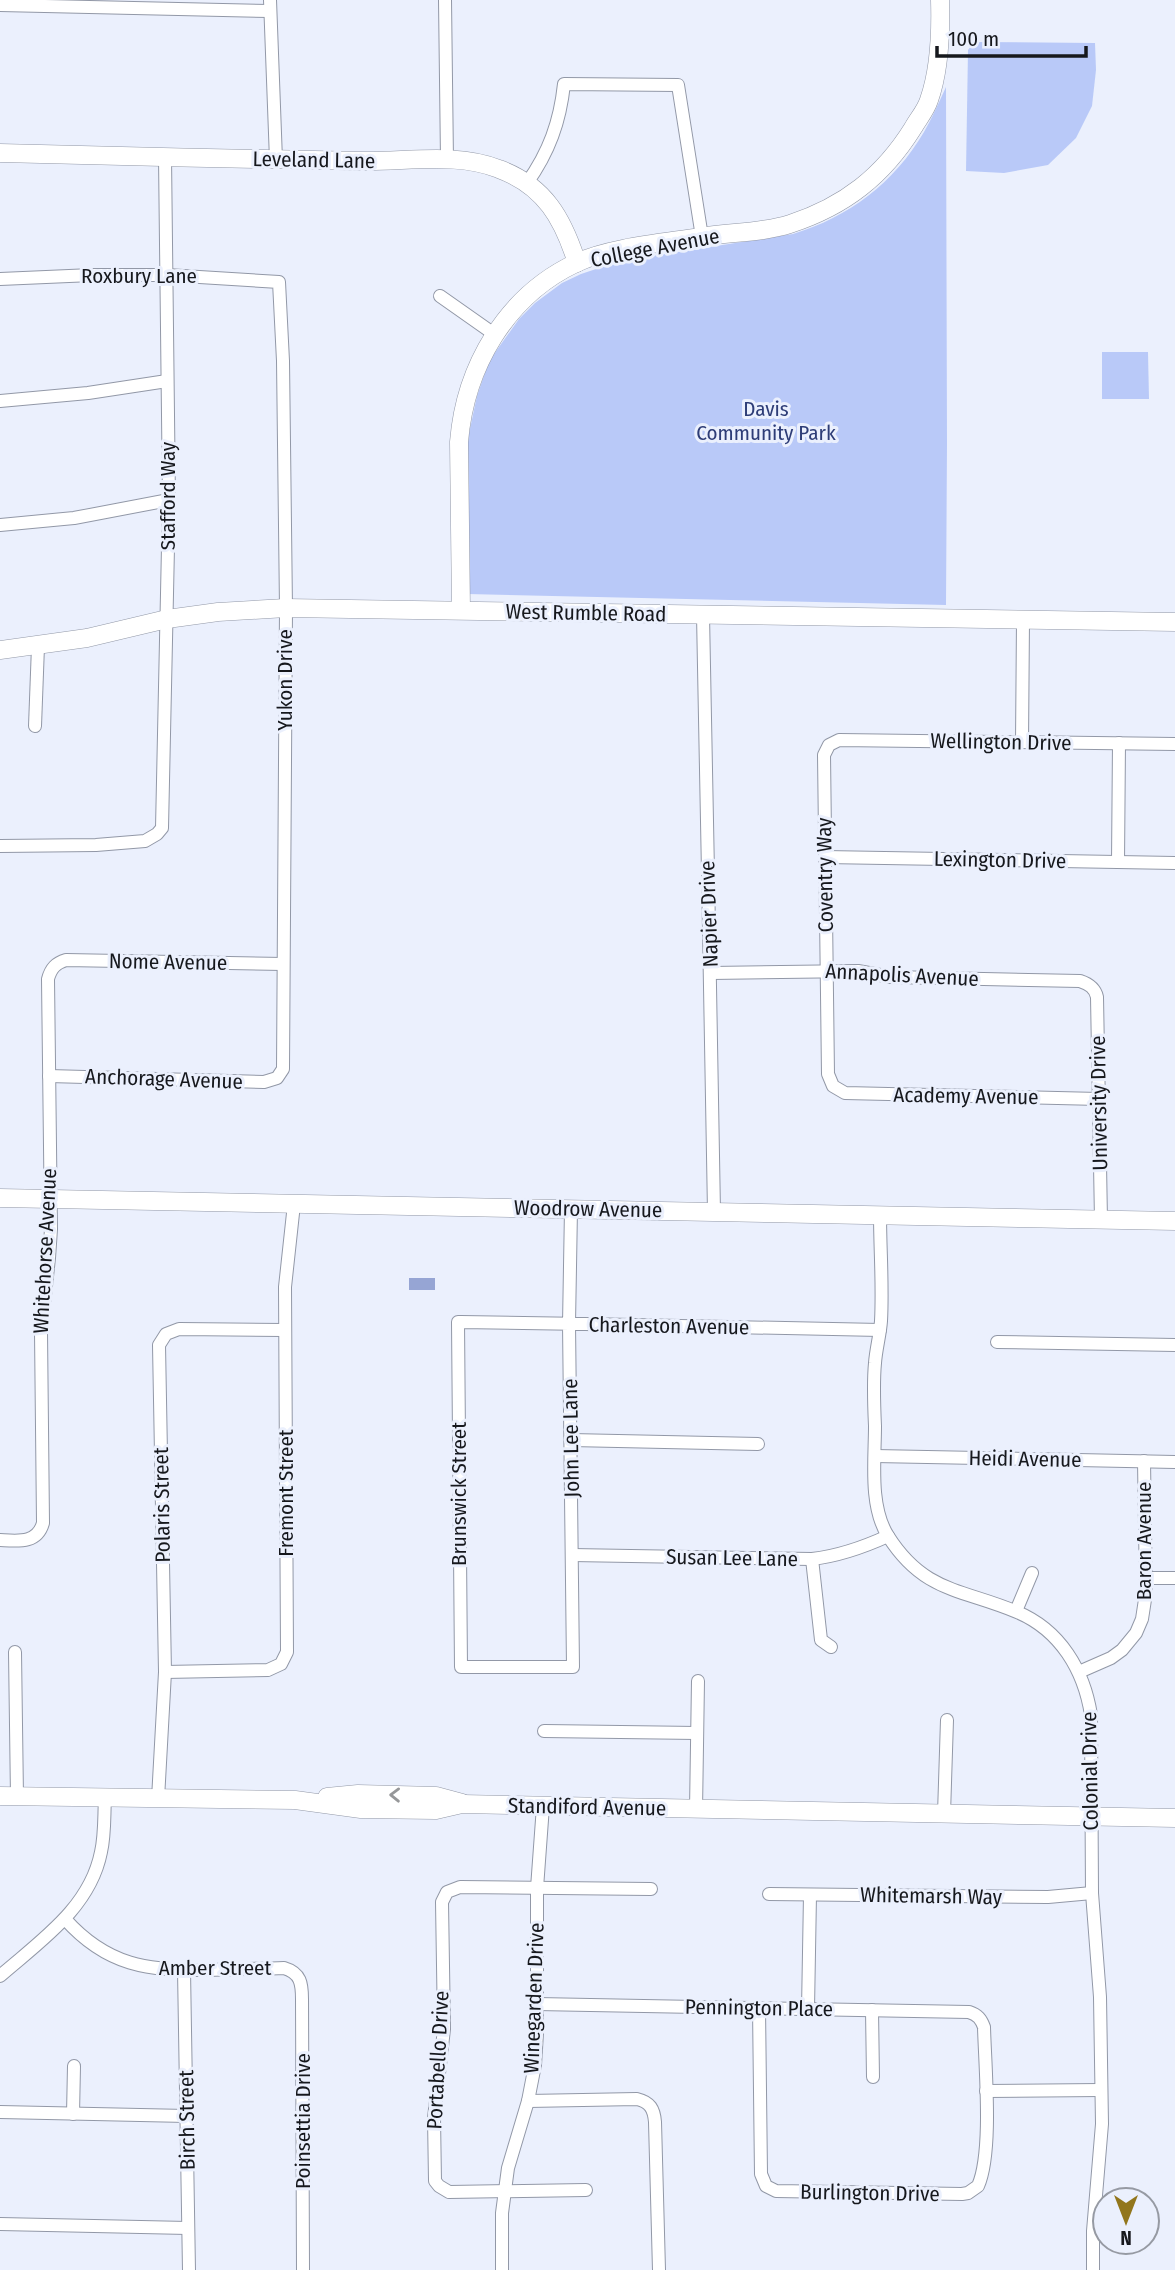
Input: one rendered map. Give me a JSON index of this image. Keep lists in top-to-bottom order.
{
  "streets": {
    "street": [
      "Leveland Lane",
      "College Avenue",
      "Roxbury Lane",
      "Stafford Way",
      "West Rumble Road",
      "Yukon Drive",
      "Wellington Drive",
      "Lexington Drive",
      "Coventry Way",
      "Napier Drive",
      "Nome Avenue",
      "Annapolis Avenue",
      "Anchorage Avenue",
      "Academy Avenue",
      "University Drive",
      "Woodrow Avenue",
      "Whitehorse Avenue",
      "Charleston Avenue",
      "John Lee Lane",
      "Heidi Avenue",
      "Fremont Street",
      "Brunswick Street",
      "Polaris Street",
      "Baron Avenue",
      "Susan Lee Lane",
      "Colonial Drive",
      "Standiford Avenue",
      "Whitemarsh Way",
      "Amber Street",
      "Winegarden Drive",
      "Pennington Place",
      "Portabello Drive",
      "Birch Street",
      "Poinsettia Drive",
      "Burlington Drive"
    ]
  },
  "crossings": [
    ["Leveland Lane", "College Avenue"],
    ["Leveland Lane", "Stafford Way"],
    ["College Avenue", "West Rumble Road"],
    ["Roxbury Lane", "Stafford Way"],
    ["Roxbury Lane", "Yukon Drive"],
    ["Stafford Way", "West Rumble Road"],
    ["West Rumble Road", "Yukon Drive"],
    ["West Rumble Road", "Napier Drive"],
    ["Yukon Drive", "Nome Avenue"],
    ["Yukon Drive", "Anchorage Avenue"],
    ["Wellington Drive", "Coventry Way"],
    ["Lexington Drive", "Coventry Way"],
    ["Coventry Way", "Annapolis Avenue"],
    ["Coventry Way", "Academy Avenue"],
    ["Napier Drive", "Annapolis Avenue"],
    ["Napier Drive", "Woodrow Avenue"],
    ["Nome Avenue", "Whitehorse Avenue"],
    ["Annapolis Avenue", "University Drive"],
    ["Anchorage Avenue", "Whitehorse Avenue"],
    ["Academy Avenue", "University Drive"],
    ["University Drive", "Woodrow Avenue"],
    ["Woodrow Avenue", "Whitehorse Avenue"],
    ["Woodrow Avenue", "John Lee Lane"],
    ["Woodrow Avenue", "Fremont Street"],
    ["Woodrow Avenue", "Colonial Drive"],
    ["Charleston Avenue", "John Lee Lane"],
    ["Charleston Avenue", "Brunswick Street"],
    ["Charleston Avenue", "Colonial Drive"],
    ["John Lee Lane", "Brunswick Street"],
    ["John Lee Lane", "Susan Lee Lane"],
    ["Heidi Avenue", "Baron Avenue"],
    ["Heidi Avenue", "Colonial Drive"],
    ["Fremont Street", "Polaris Street"],
    ["Polaris Street", "Standiford Avenue"],
    ["Baron Avenue", "Colonial Drive"],
    ["Susan Lee Lane", "Colonial Drive"],
    ["Colonial Drive", "Standiford Avenue"],
    ["Colonial Drive", "Whitemarsh Way"],
    ["Standiford Avenue", "Winegarden Drive"],
    ["Amber Street", "Birch Street"],
    ["Amber Street", "Poinsettia Drive"],
    ["Winegarden Drive", "Pennington Place"],
    ["Winegarden Drive", "Portabello Drive"],
    ["Pennington Place", "Burlington Drive"]
  ],
  "parks": ["Davis Community Park"],
  "scale_bar": "100 m",
  "north": "bottom"
}
